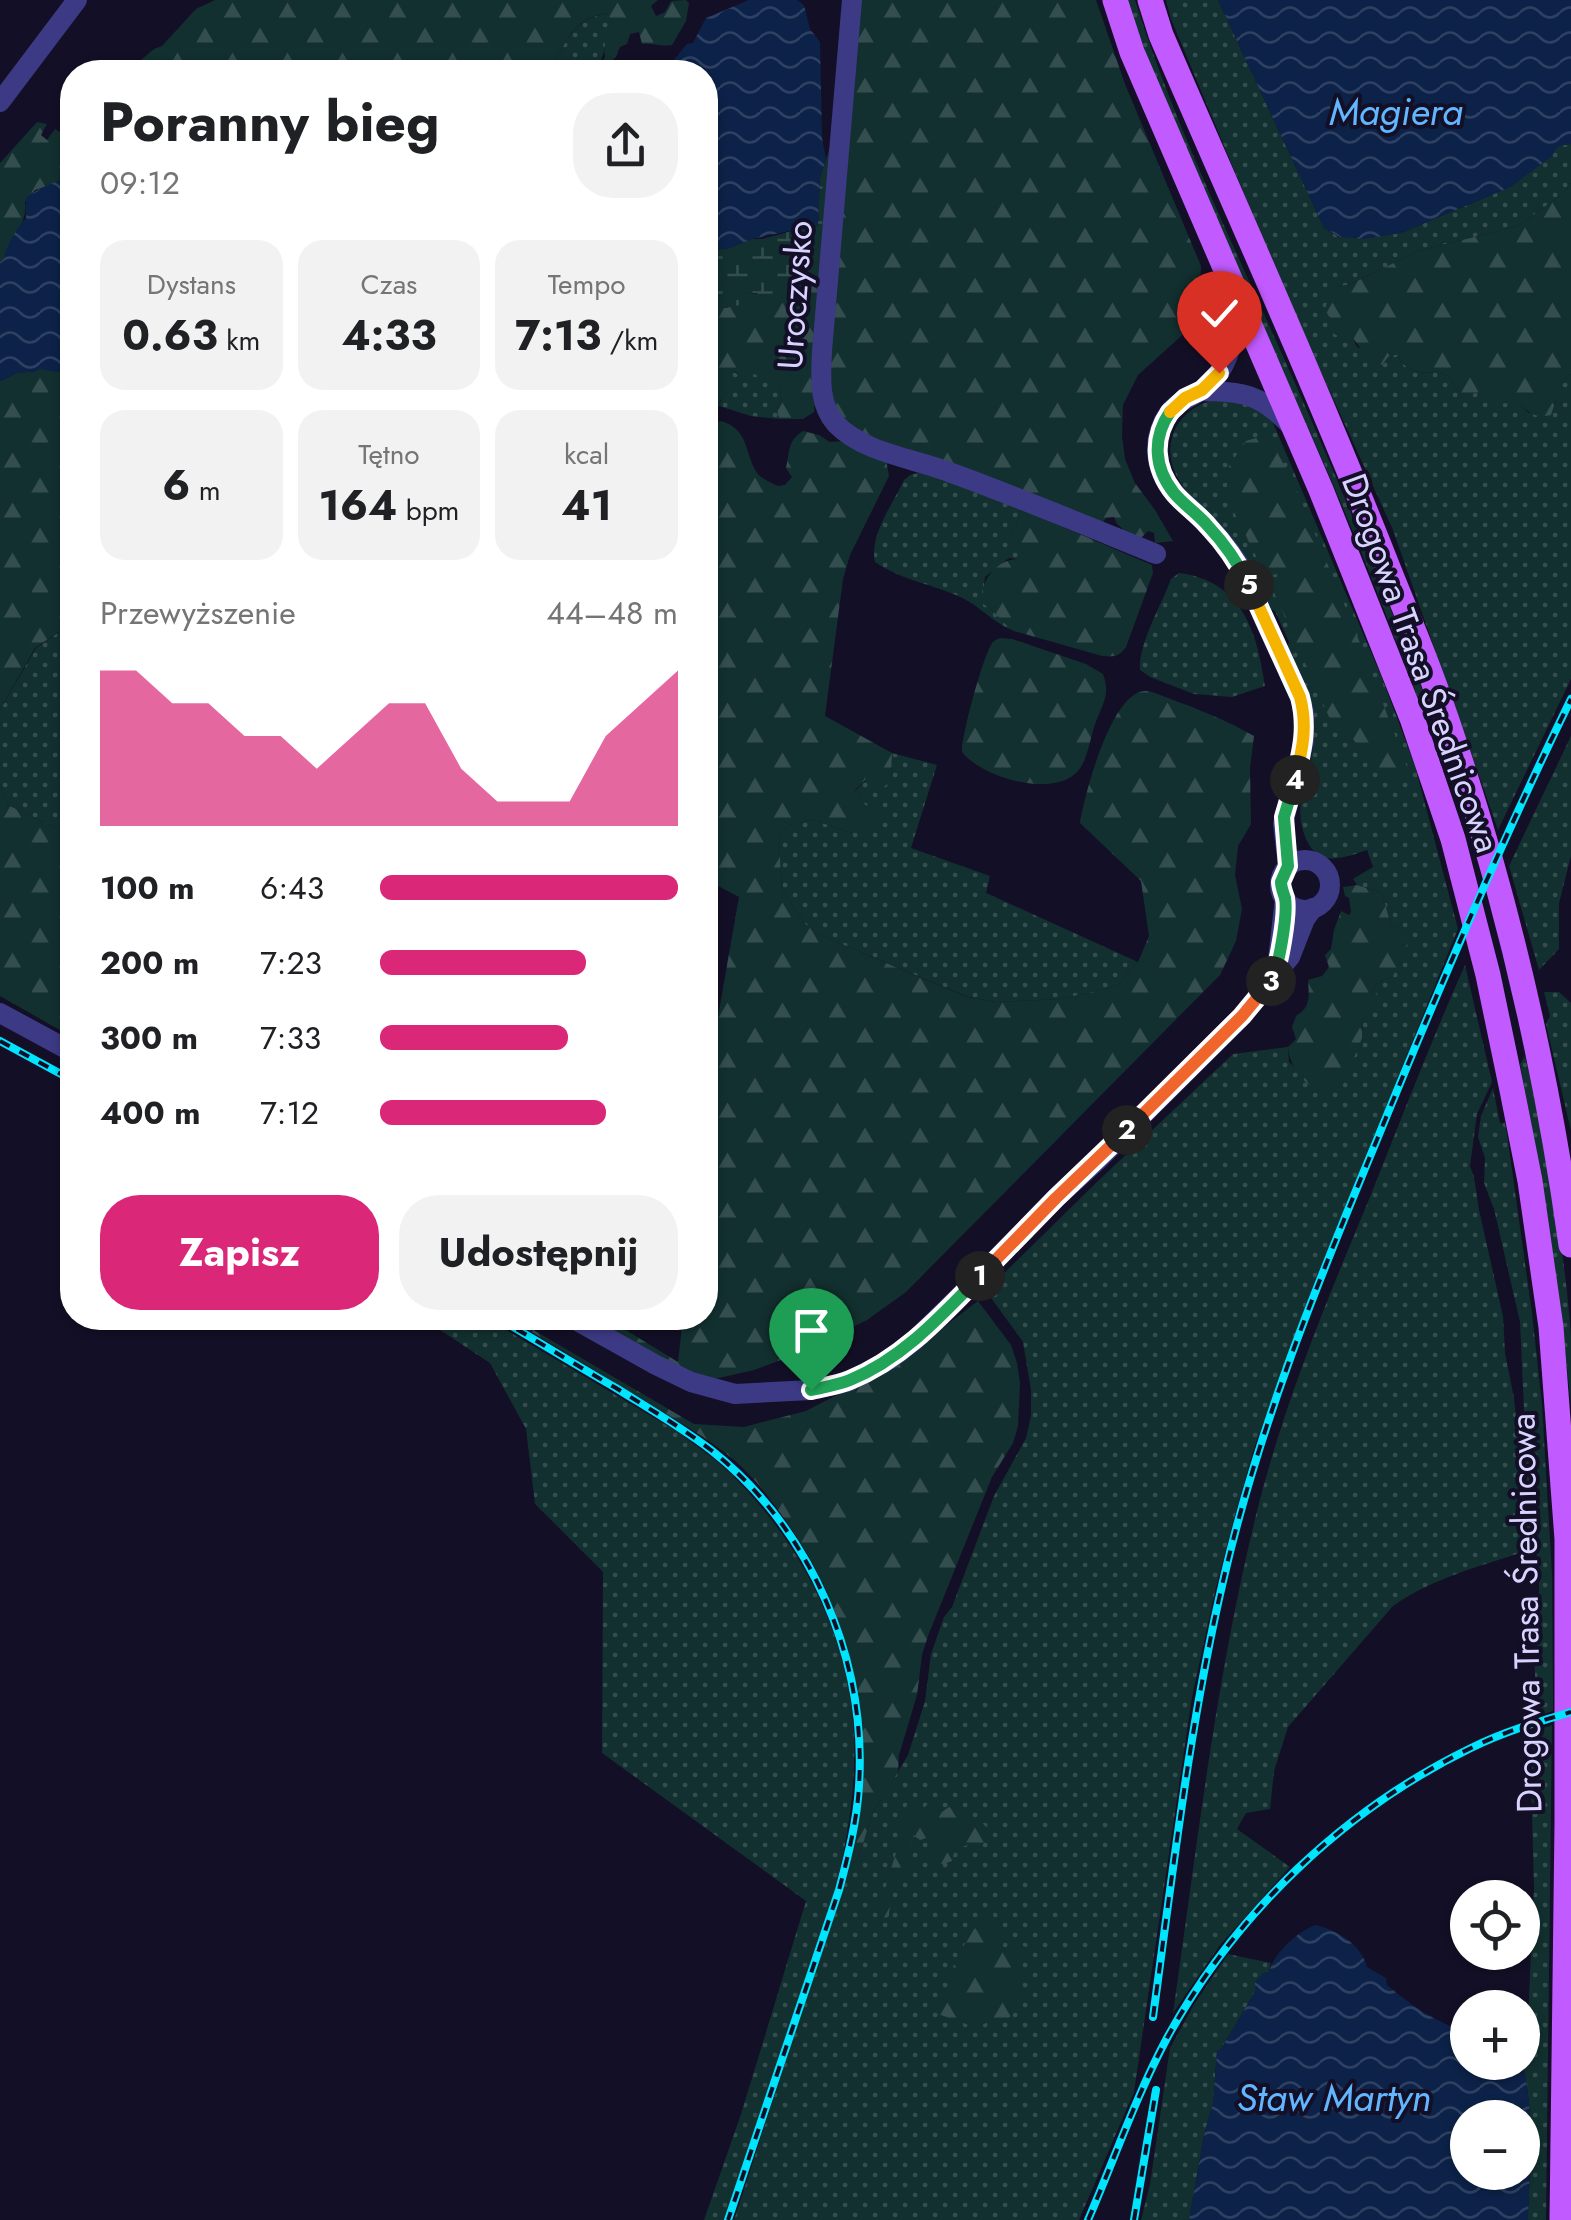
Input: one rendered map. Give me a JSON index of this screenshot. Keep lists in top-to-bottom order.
{
  "streets": {
    "main road": ["Drogowa Trasa Średnicowa"],
    "street": ["Uroczysko"]
  },
  "water": ["Magiera", "Staw Martyn"],
  "page": {
    "heading": ["Poranny bieg", "09:12"],
    "stats": [
      ["Dystans", "0.63 km"],
      ["Czas", "4:33"],
      ["Tempo", "7:13 /km"],
      ["6 m"],
      ["Tętno", "164 bpm"],
      ["kcal", "41"]
    ],
    "pins": [
      "5",
      "4",
      "3",
      "2",
      "1"
    ],
    "chart": ["Przewyższenie", "44–48 m"],
    "list": [
      {
        "name": "100 m",
        "note": "6:43"
      },
      {
        "name": "200 m",
        "note": "7:23"
      },
      {
        "name": "300 m",
        "note": "7:33"
      },
      {
        "name": "400 m",
        "note": "7:12"
      }
    ],
    "buttons": ["Zapisz", "Udostępnij"],
    "map_buttons": ["+", "−"]
  }
}
